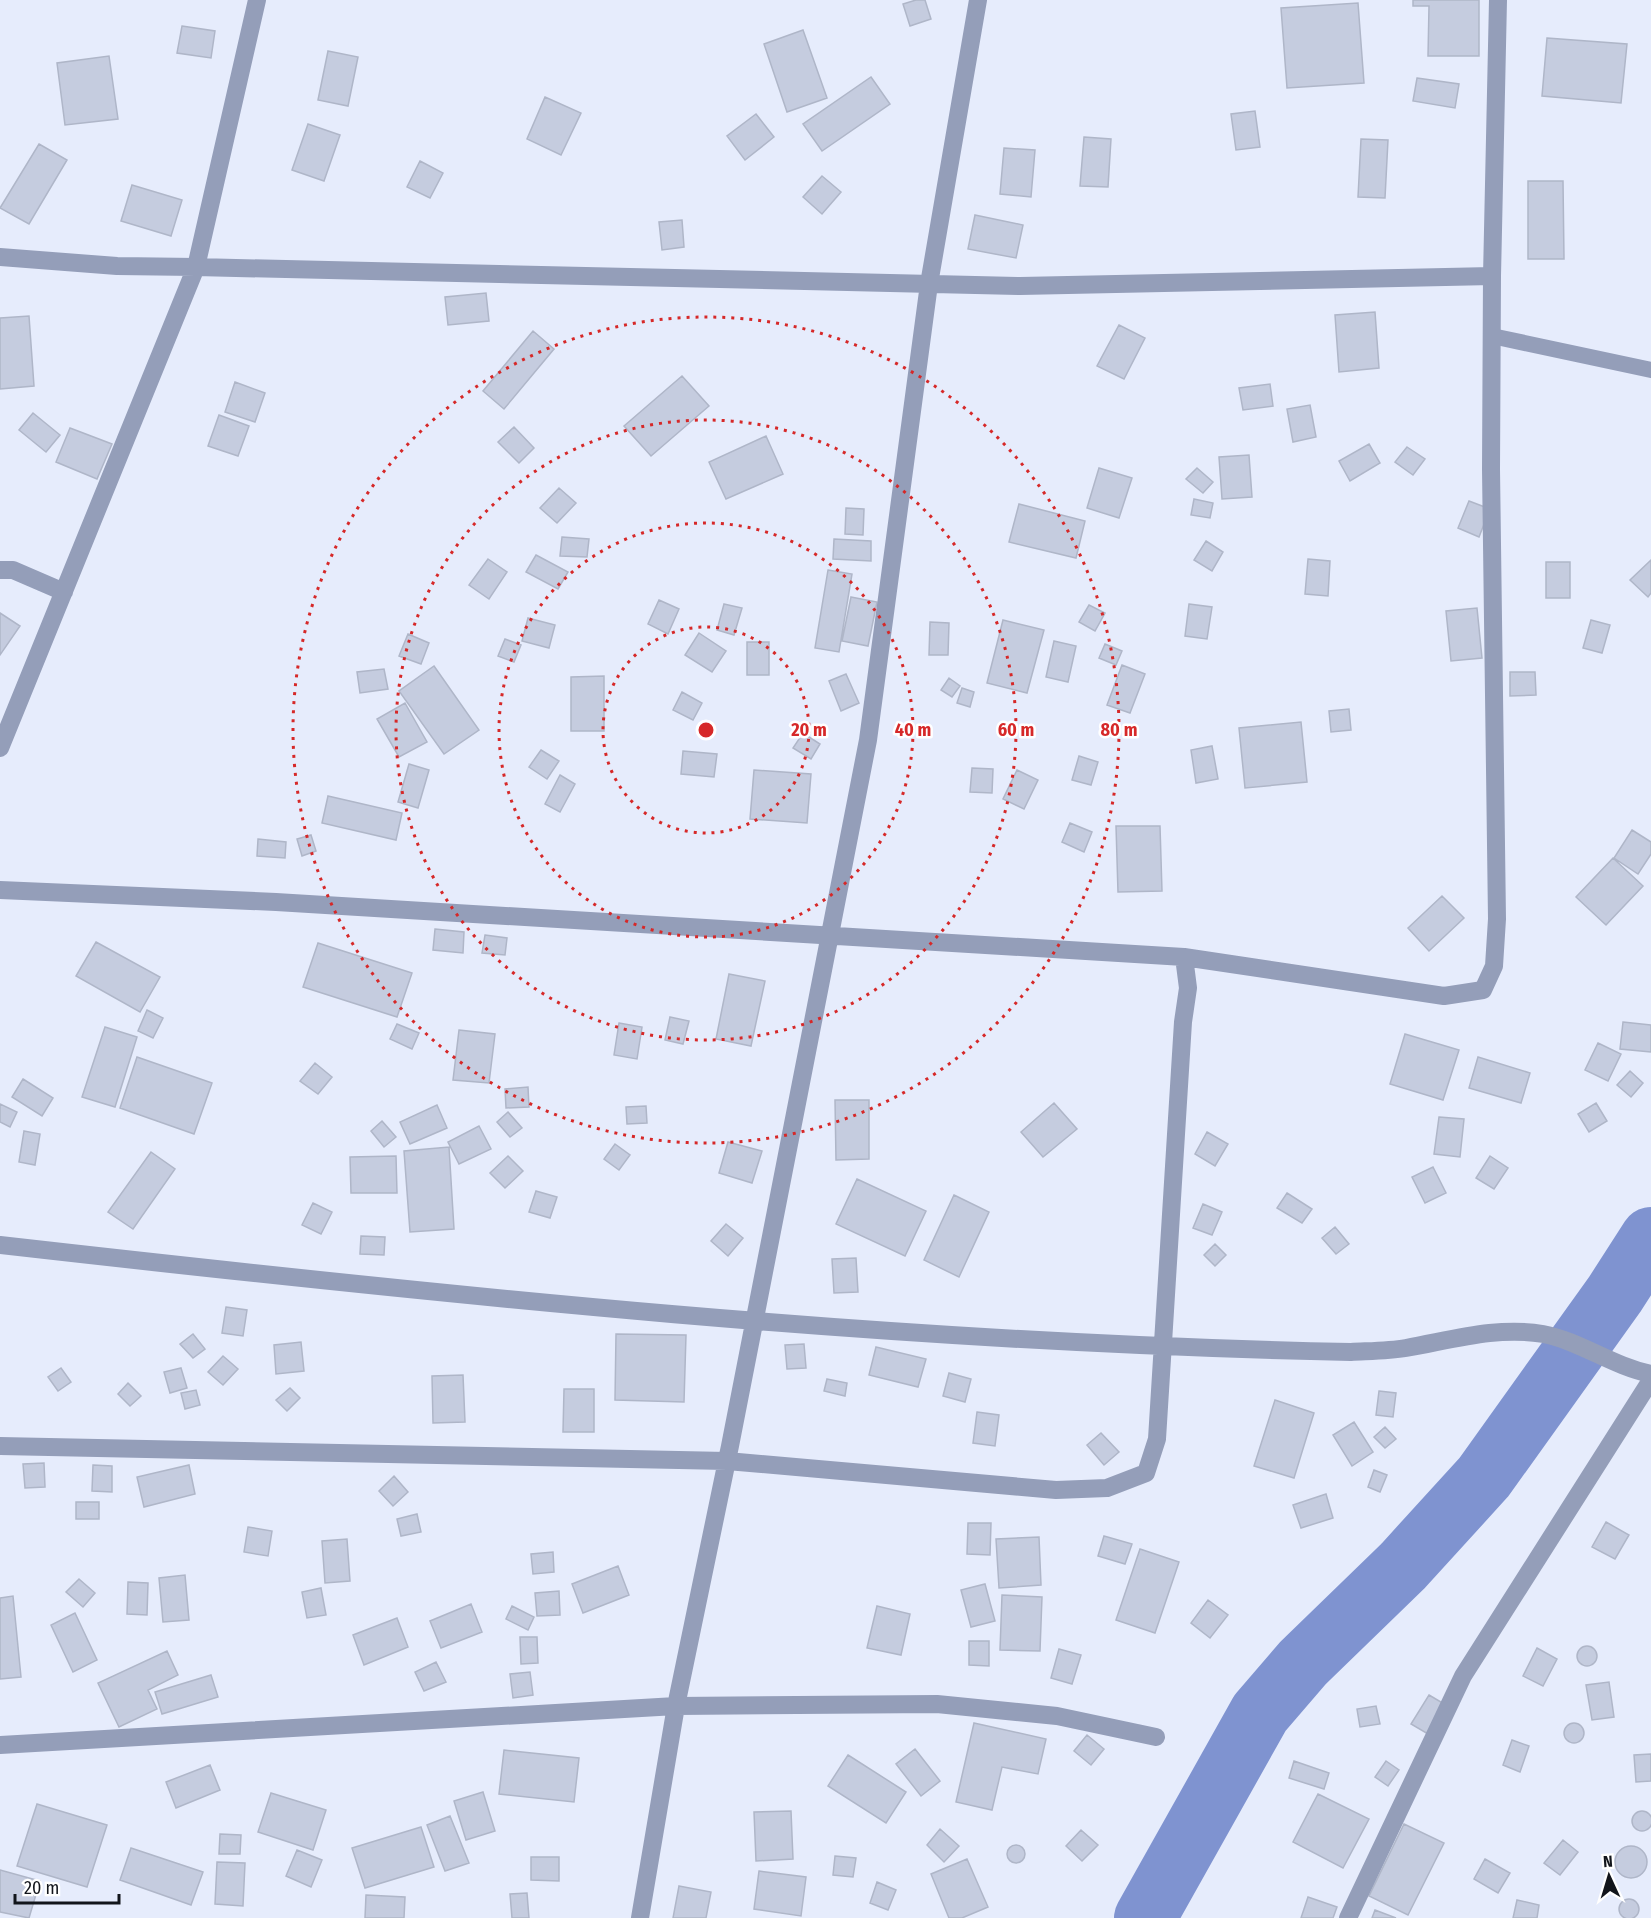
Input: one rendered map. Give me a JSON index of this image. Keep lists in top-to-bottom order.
{
  "scale_bar": "20 m",
  "north": "top",
  "rings": [
    "20 m",
    "40 m",
    "60 m",
    "80 m"
  ]
}
